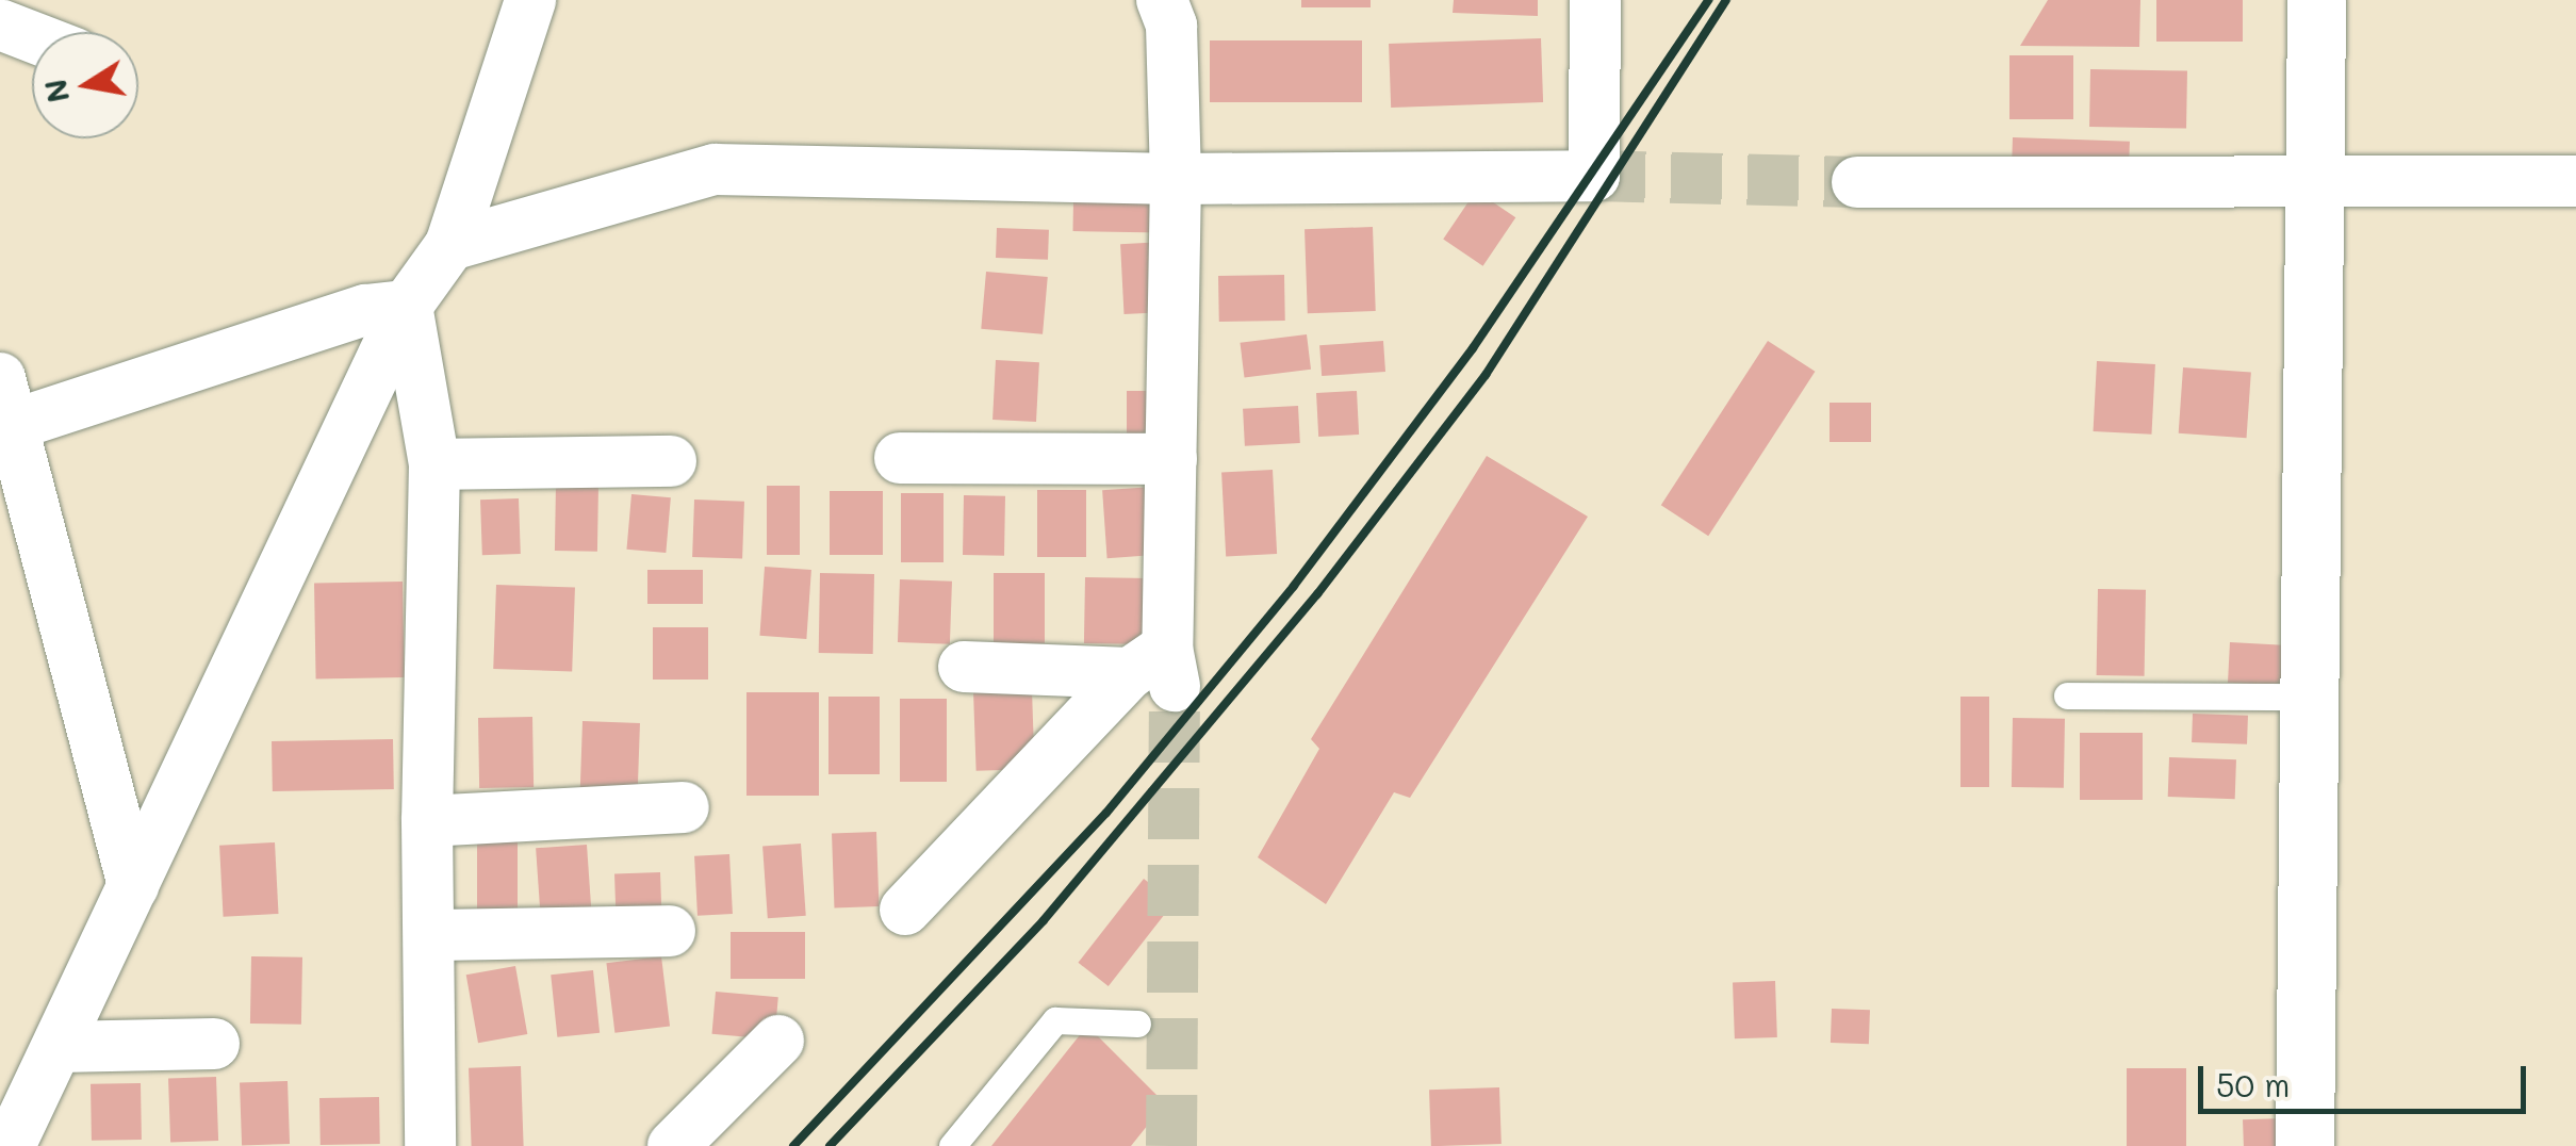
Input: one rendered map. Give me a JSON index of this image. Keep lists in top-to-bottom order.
{
  "scale_bar": "50 m",
  "north": "left"
}
